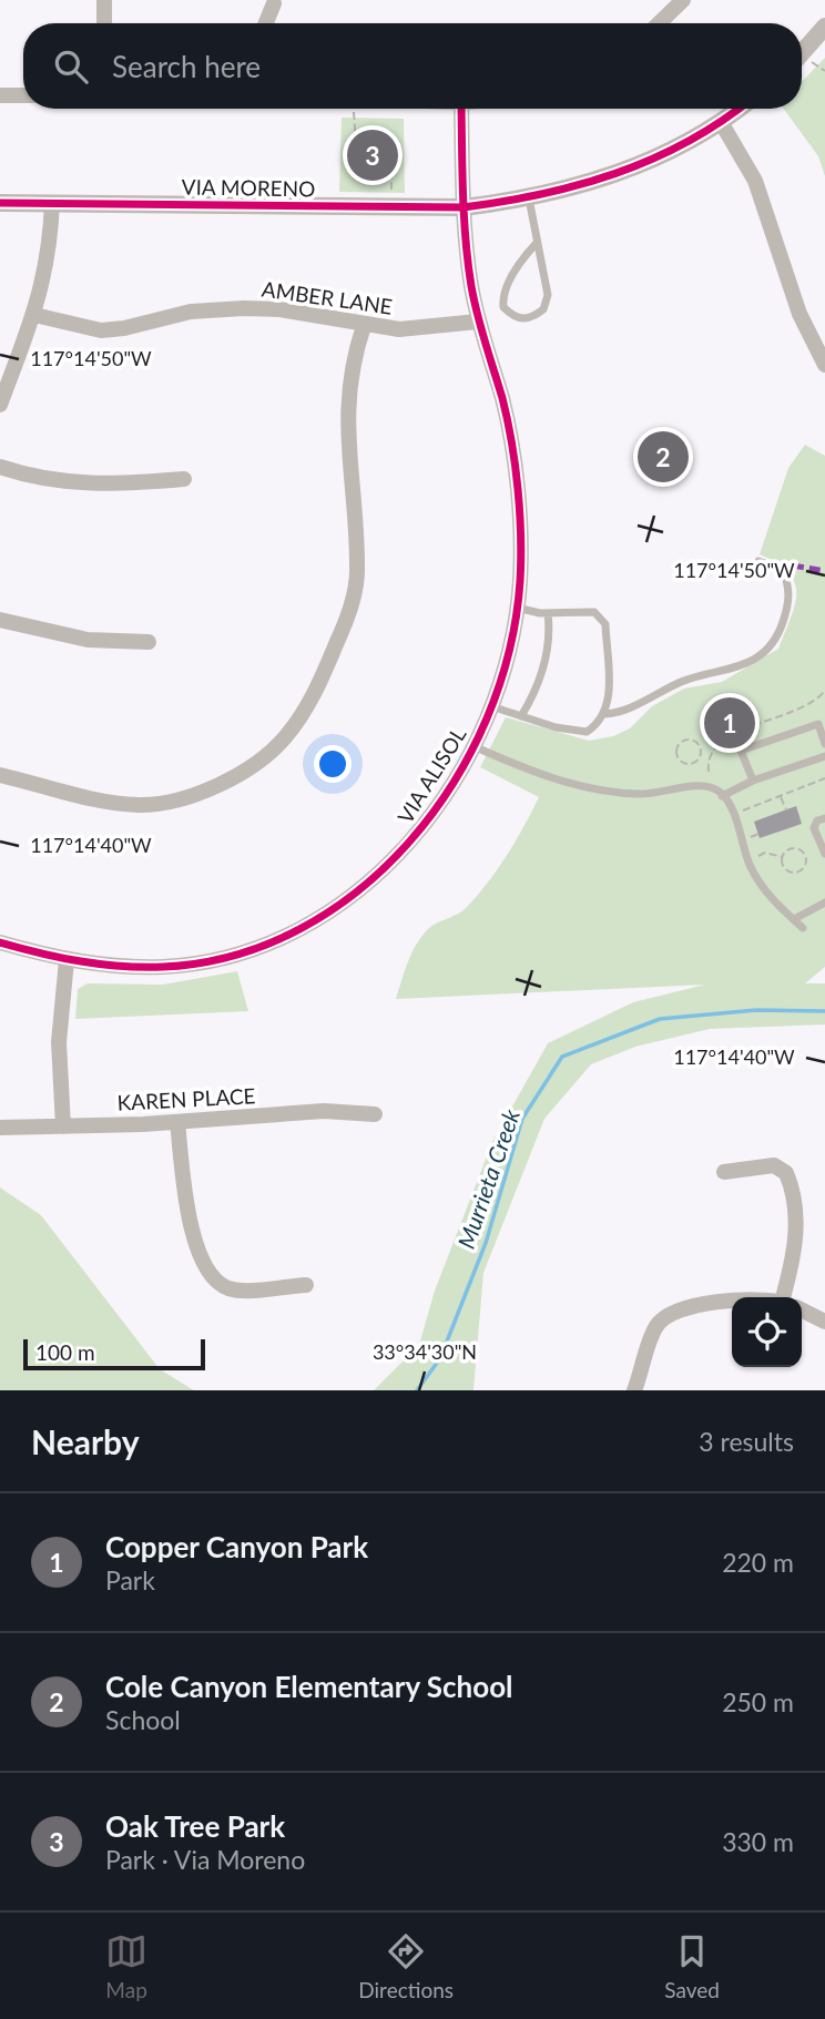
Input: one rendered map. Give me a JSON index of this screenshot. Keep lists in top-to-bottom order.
{
  "streets": {
    "street": [
      "VIA MORENO",
      "AMBER LANE",
      "VIA ALISOL",
      "KAREN PLACE"
    ]
  },
  "crossings": [
    ["VIA MORENO", "VIA ALISOL"],
    ["AMBER LANE", "VIA ALISOL"]
  ],
  "water": ["Murrieta Creek"],
  "scale_bar": "100 m",
  "page": {
    "search": "Search here",
    "pins": ["3", "2", "1"],
    "scale": "100 m",
    "heading": ["Nearby", "3 results"],
    "list": [
      {
        "mark": "1",
        "name": "Copper Canyon Park",
        "note": "Park",
        "value": "220 m"
      },
      {
        "mark": "2",
        "name": "Cole Canyon Elementary School",
        "note": "School",
        "value": "250 m"
      },
      {
        "mark": "3",
        "name": "Oak Tree Park",
        "note": "Park · Via Moreno",
        "value": "330 m"
      }
    ],
    "nav": ["Map", "Directions", "Saved"]
  },
  "coordinates": ["117°14'50\"W", "117°14'40\"W", "33°34'30\"N"]
}
